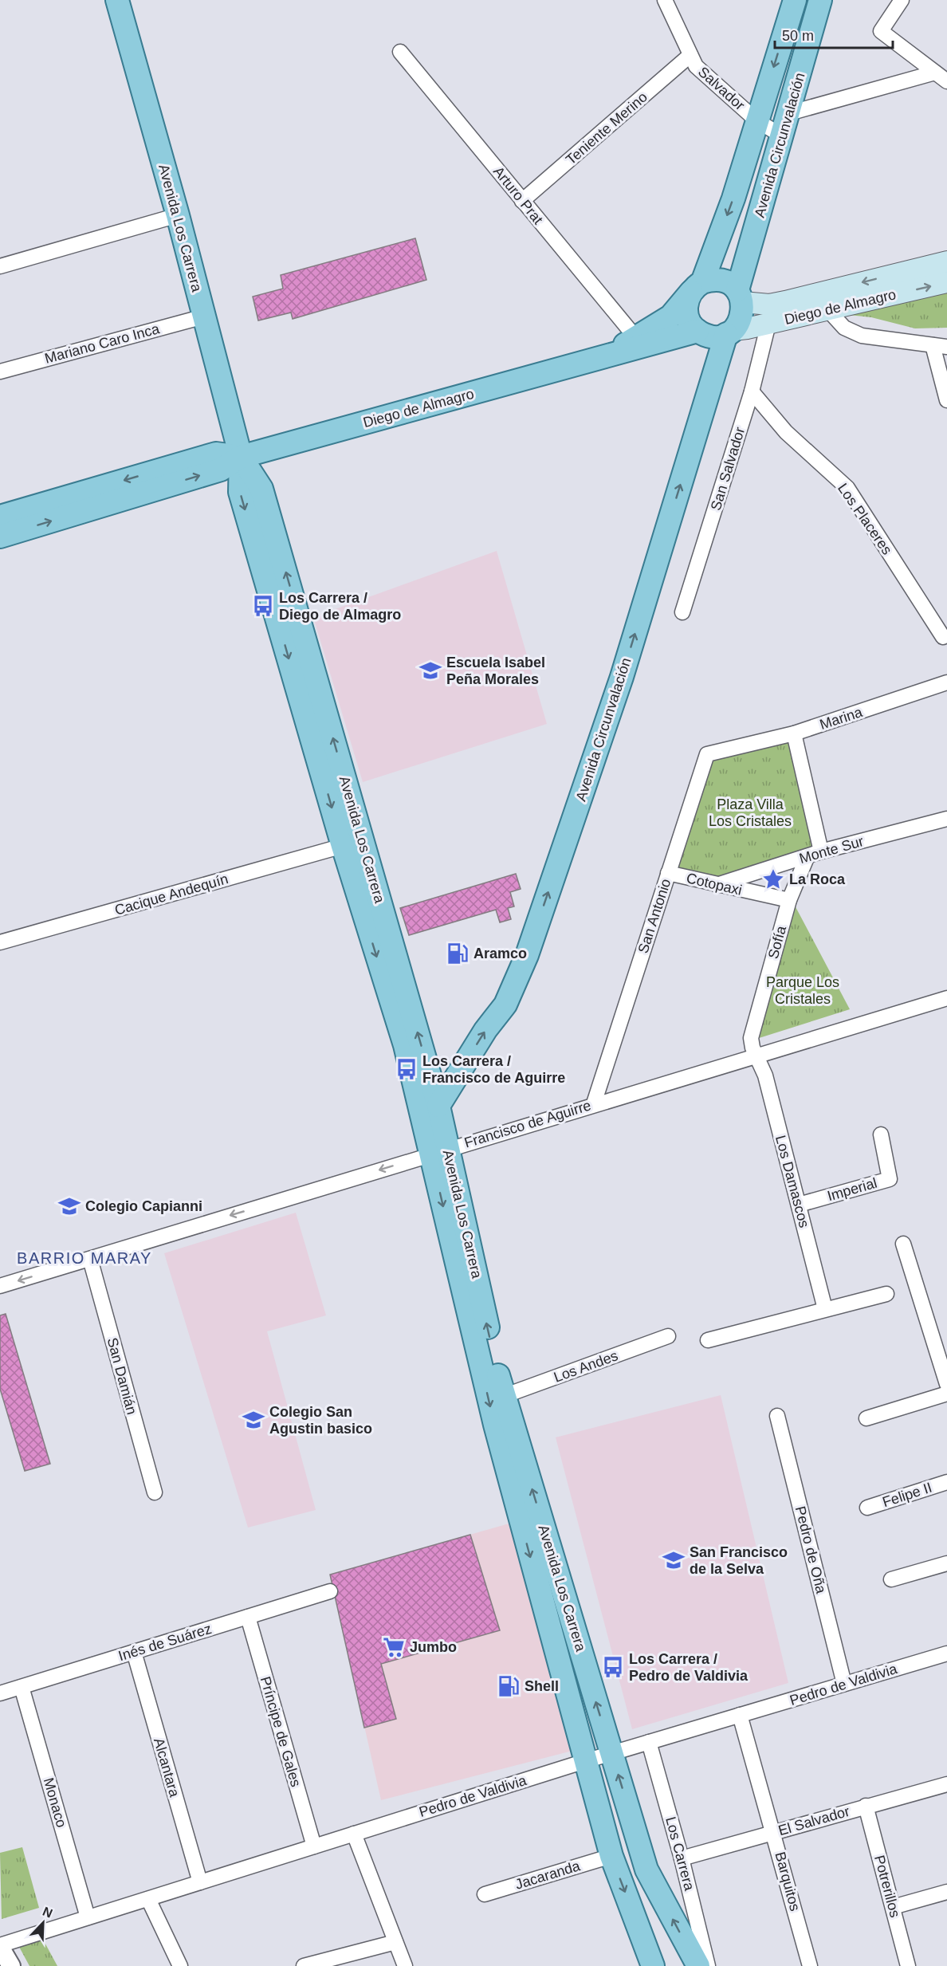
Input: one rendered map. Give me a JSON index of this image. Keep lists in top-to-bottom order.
{
  "streets": {
    "main road": ["Avenida Circunvalación", "Avenida Los Carrera", "Diego de Almagro"],
    "street": [
      "Salvador",
      "Teniente Merino",
      "Arturo Prat",
      "Mariano Caro Inca",
      "San Salvador",
      "Los Placeres",
      "Marina",
      "Monte Sur",
      "Cotopaxi",
      "Cacique Andequín",
      "San Antonio",
      "Sofía",
      "Francisco de Aguirre",
      "Los Damascos",
      "Imperial",
      "Los Andes",
      "San Damián",
      "Felipe II",
      "Pedro de Oña",
      "Inés de Suárez",
      "Pedro de Valdivia",
      "Príncipe de Gales",
      "Alcantara",
      "Monaco",
      "El Salvador",
      "Los Carrera",
      "Jacaranda",
      "Barquitos",
      "Potrerillos"
    ]
  },
  "crossings": [
    ["Salvador", "Teniente Merino"],
    ["Salvador", "Avenida Circunvalación"],
    ["Teniente Merino", "Arturo Prat"],
    ["Avenida Circunvalación", "Avenida Los Carrera"],
    ["Avenida Circunvalación", "Diego de Almagro"],
    ["Arturo Prat", "Diego de Almagro"],
    ["Avenida Los Carrera", "Diego de Almagro"],
    ["Avenida Los Carrera", "Mariano Caro Inca"],
    ["Avenida Los Carrera", "Cacique Andequín"],
    ["Avenida Los Carrera", "Francisco de Aguirre"],
    ["Avenida Los Carrera", "Los Andes"],
    ["Avenida Los Carrera", "Pedro de Valdivia"],
    ["Avenida Los Carrera", "Jacaranda"],
    ["Diego de Almagro", "San Salvador"],
    ["San Salvador", "Los Placeres"],
    ["Marina", "San Antonio"],
    ["Monte Sur", "Cotopaxi"],
    ["Monte Sur", "Sofía"],
    ["Cotopaxi", "San Antonio"],
    ["Cotopaxi", "Sofía"],
    ["San Antonio", "Francisco de Aguirre"],
    ["Sofía", "Francisco de Aguirre"],
    ["Sofía", "Los Damascos"],
    ["Francisco de Aguirre", "Los Damascos"],
    ["Francisco de Aguirre", "San Damián"],
    ["Los Damascos", "Imperial"],
    ["Pedro de Oña", "Pedro de Valdivia"],
    ["Inés de Suárez", "Príncipe de Gales"],
    ["Inés de Suárez", "Alcantara"],
    ["Inés de Suárez", "Monaco"],
    ["Pedro de Valdivia", "Príncipe de Gales"],
    ["Pedro de Valdivia", "Alcantara"],
    ["Pedro de Valdivia", "Monaco"],
    ["Pedro de Valdivia", "Los Carrera"],
    ["Pedro de Valdivia", "Barquitos"],
    ["El Salvador", "Los Carrera"],
    ["El Salvador", "Barquitos"],
    ["El Salvador", "Potrerillos"]
  ],
  "one_way": ["Francisco de Aguirre"],
  "districts": ["BARRIO MARAY"],
  "parks": ["Plaza Villa Los Cristales", "Parque Los Cristales"],
  "places": {
    "bus stop": ["Los Carrera / Diego de Almagro", "Los Carrera / Francisco de Aguirre", "Los Carrera / Pedro de Valdivia"],
    "school or university": [
      "Escuela Isabel Peña Morales",
      "Colegio Capianni",
      "Colegio San Agustin basico",
      "San Francisco de la Selva"
    ],
    "place": ["La Roca"],
    "fuel station": ["Aramco", "Shell"],
    "supermarket": ["Jumbo"]
  },
  "scale_bar": "50 m",
  "north": "top right"
}
